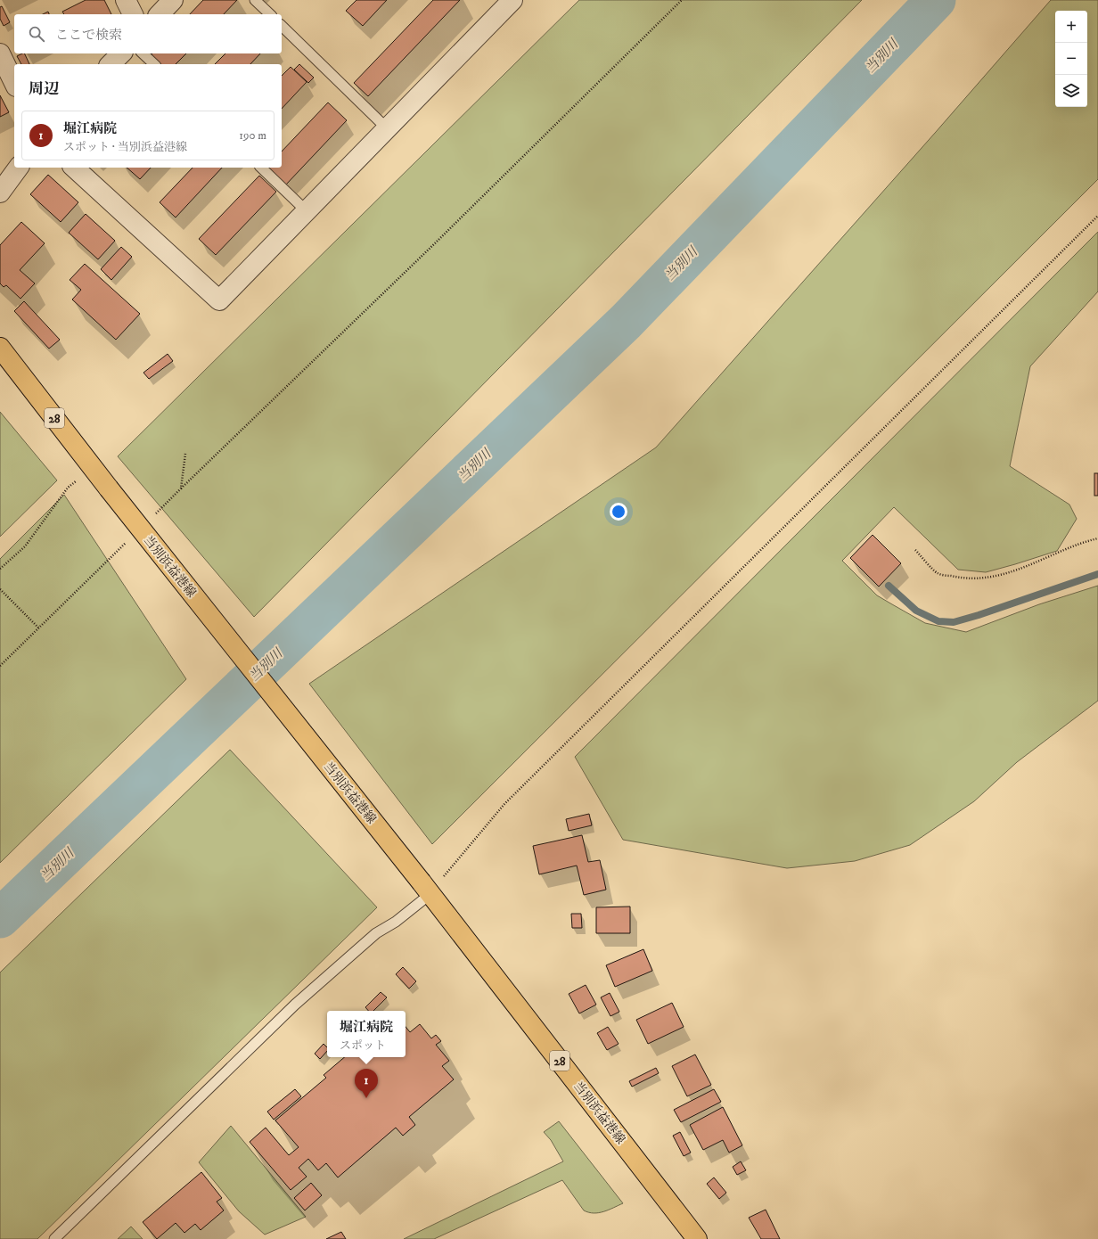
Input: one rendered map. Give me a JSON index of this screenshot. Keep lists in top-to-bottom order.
{
  "streets": {
    "main road": ["28", "当別浜益港線"]
  },
  "water": ["当別川"],
  "page": {
    "map_buttons": ["+", "−"],
    "search": "ここで検索",
    "heading": "周辺",
    "list": [
      {
        "mark": "1",
        "name": "堀江病院",
        "note": "スポット · 当別浜益港線",
        "value": "190 m"
      }
    ],
    "popup": ["堀江病院", "スポット"],
    "pins": "1"
  }
}
